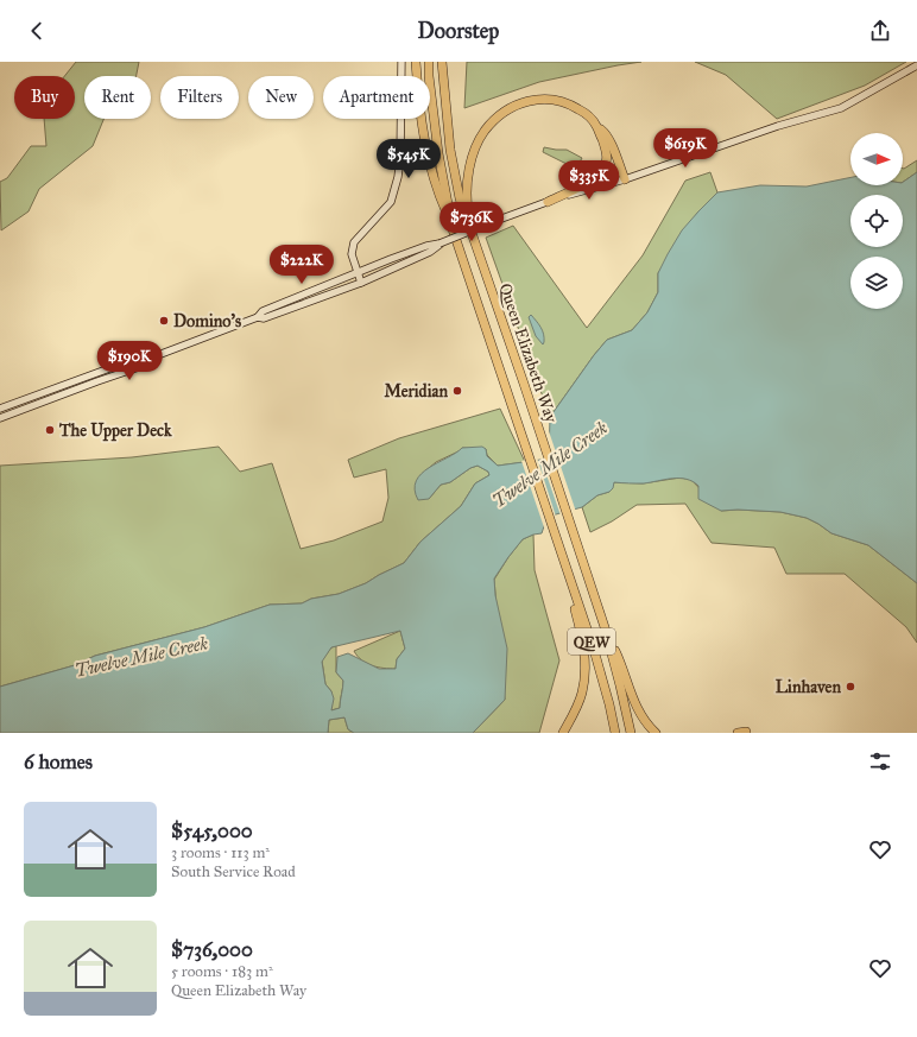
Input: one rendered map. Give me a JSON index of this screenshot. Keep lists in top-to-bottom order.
{
  "streets": {
    "highway": ["Queen Elizabeth Way", "QEW"]
  },
  "water": ["Twelve Mile Creek"],
  "places": [
    "Domino's",
    "Meridian",
    "The Upper Deck",
    "Linhaven"
  ],
  "north": "right",
  "page": {
    "header": "Doorstep",
    "chip": [
      "Buy",
      "Rent",
      "Filters",
      "New",
      "Apartment"
    ],
    "price": [
      "$619K",
      "$545K",
      "$335K",
      "$736K",
      "$222K",
      "$190K"
    ],
    "heading": "6 homes",
    "list": [
      {
        "name": "$545,000",
        "note": "3 rooms · 113 m² · South Service Road"
      },
      {
        "name": "$736,000",
        "note": "5 rooms · 183 m² · Queen Elizabeth Way"
      }
    ]
  }
}
